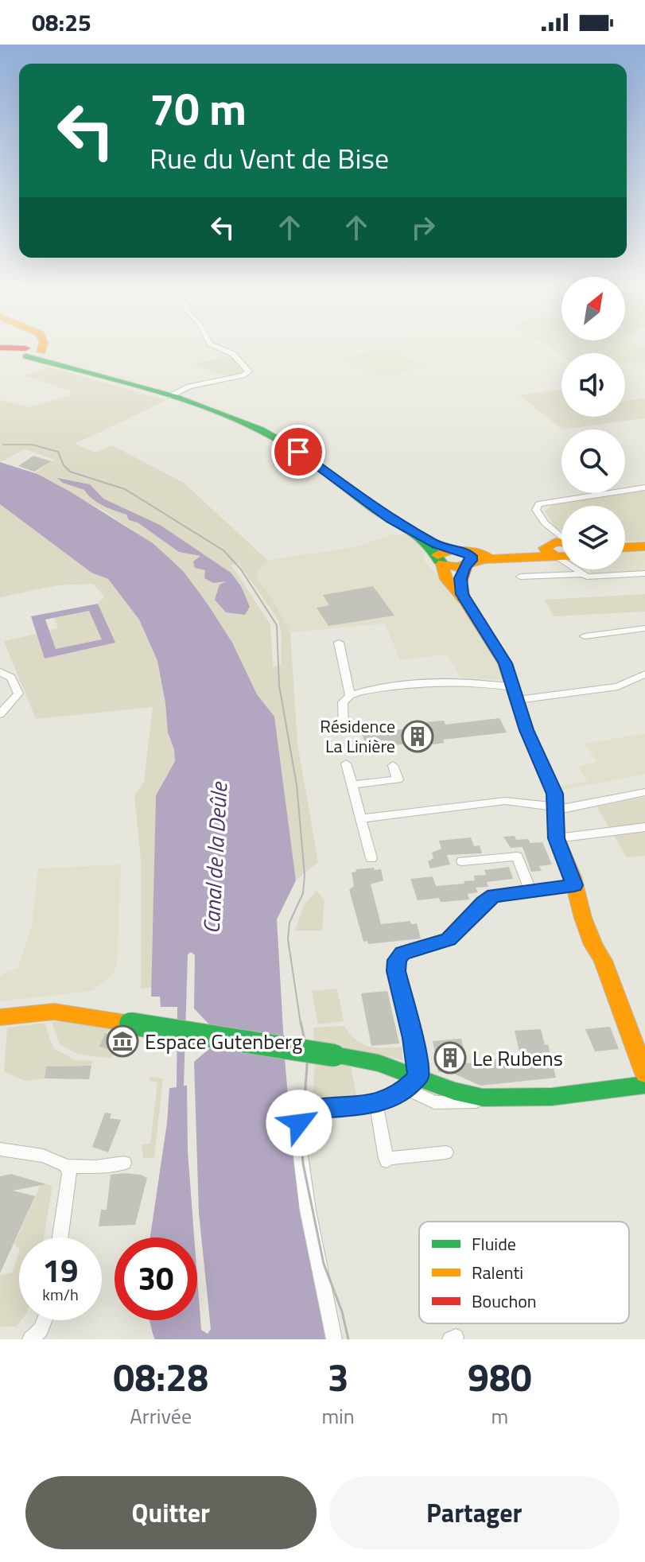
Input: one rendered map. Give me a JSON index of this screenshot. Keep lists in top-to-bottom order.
{
  "water": ["Canal de la Deûle"],
  "places": {
    "building": ["Résidence La Linière", "Le Rubens"],
    "museum": ["Espace Gutenberg"]
  },
  "legend": ["Fluide", "Ralenti", "Bouchon"],
  "north": "top right",
  "page": {
    "status": "08:25",
    "turn": ["70 m", "Rue du Vent de Bise"],
    "speed": "19 km/h",
    "limit": "30",
    "eta": [
      "08:28",
      "Arrivée",
      "3",
      "min",
      "980",
      "m"
    ],
    "buttons": ["Quitter", "Partager"]
  }
}
